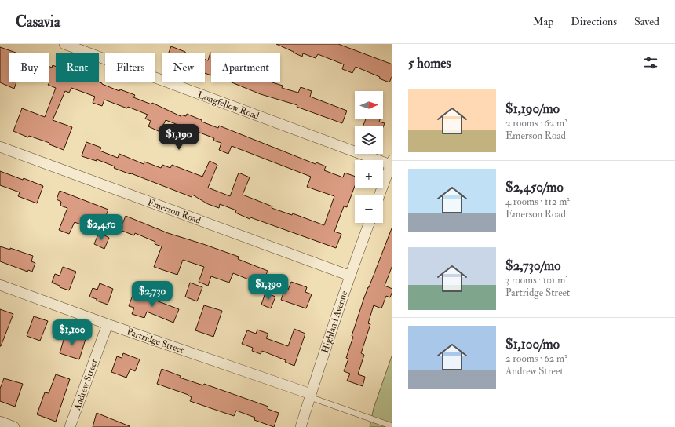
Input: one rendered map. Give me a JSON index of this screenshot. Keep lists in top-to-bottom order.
{
  "streets": {
    "street": [
      "Longfellow Road",
      "Emerson Road",
      "Highland Avenue",
      "Partridge Street",
      "Andrew Street"
    ]
  },
  "crossings": [
    ["Emerson Road", "Highland Avenue"],
    ["Highland Avenue", "Partridge Street"],
    ["Partridge Street", "Andrew Street"]
  ],
  "north": "right",
  "page": {
    "header": "Casavia",
    "nav": ["Map", "Directions", "Saved"],
    "heading": "5 homes",
    "chip": [
      "Buy",
      "Rent",
      "Filters",
      "New",
      "Apartment"
    ],
    "list": [
      {
        "name": "$1,190/mo",
        "note": "2 rooms · 62 m² · Emerson Road"
      },
      {
        "name": "$2,450/mo",
        "note": "4 rooms · 112 m² · Emerson Road"
      },
      {
        "name": "$2,730/mo",
        "note": "3 rooms · 101 m² · Partridge Street"
      },
      {
        "name": "$1,100/mo",
        "note": "2 rooms · 62 m² · Andrew Street"
      }
    ],
    "map_buttons": ["+", "−"],
    "price": [
      "$1,190",
      "$2,450",
      "$1,390",
      "$2,730",
      "$1,100"
    ]
  }
}
